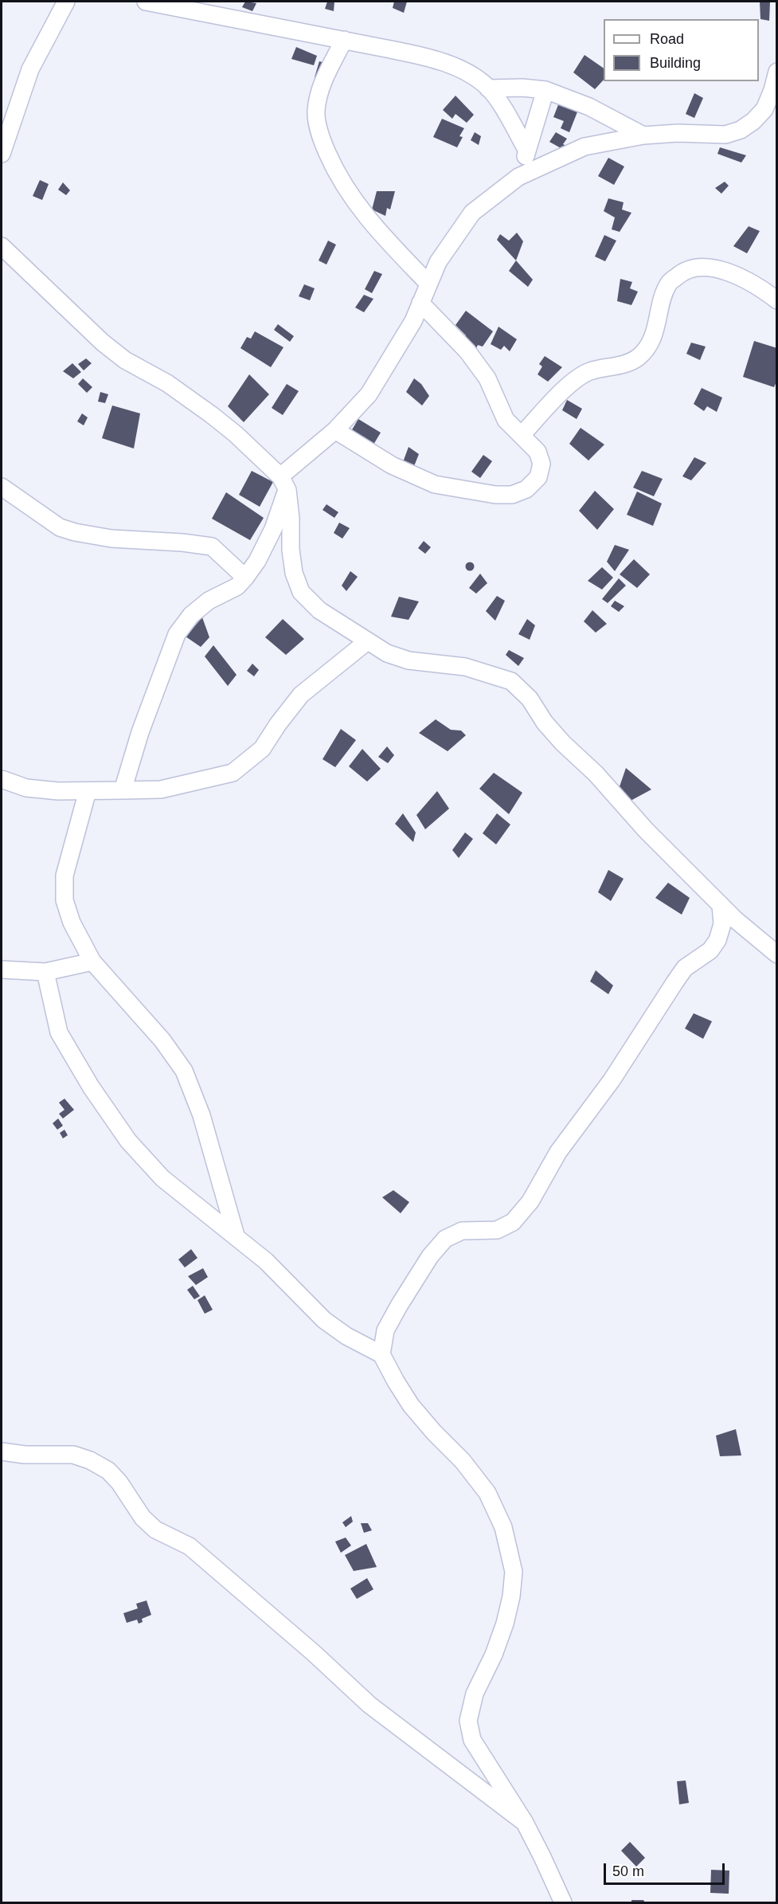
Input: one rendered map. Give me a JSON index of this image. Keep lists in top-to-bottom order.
{
  "legend": ["Road", "Building"],
  "scale_bar": "50 m"
}
